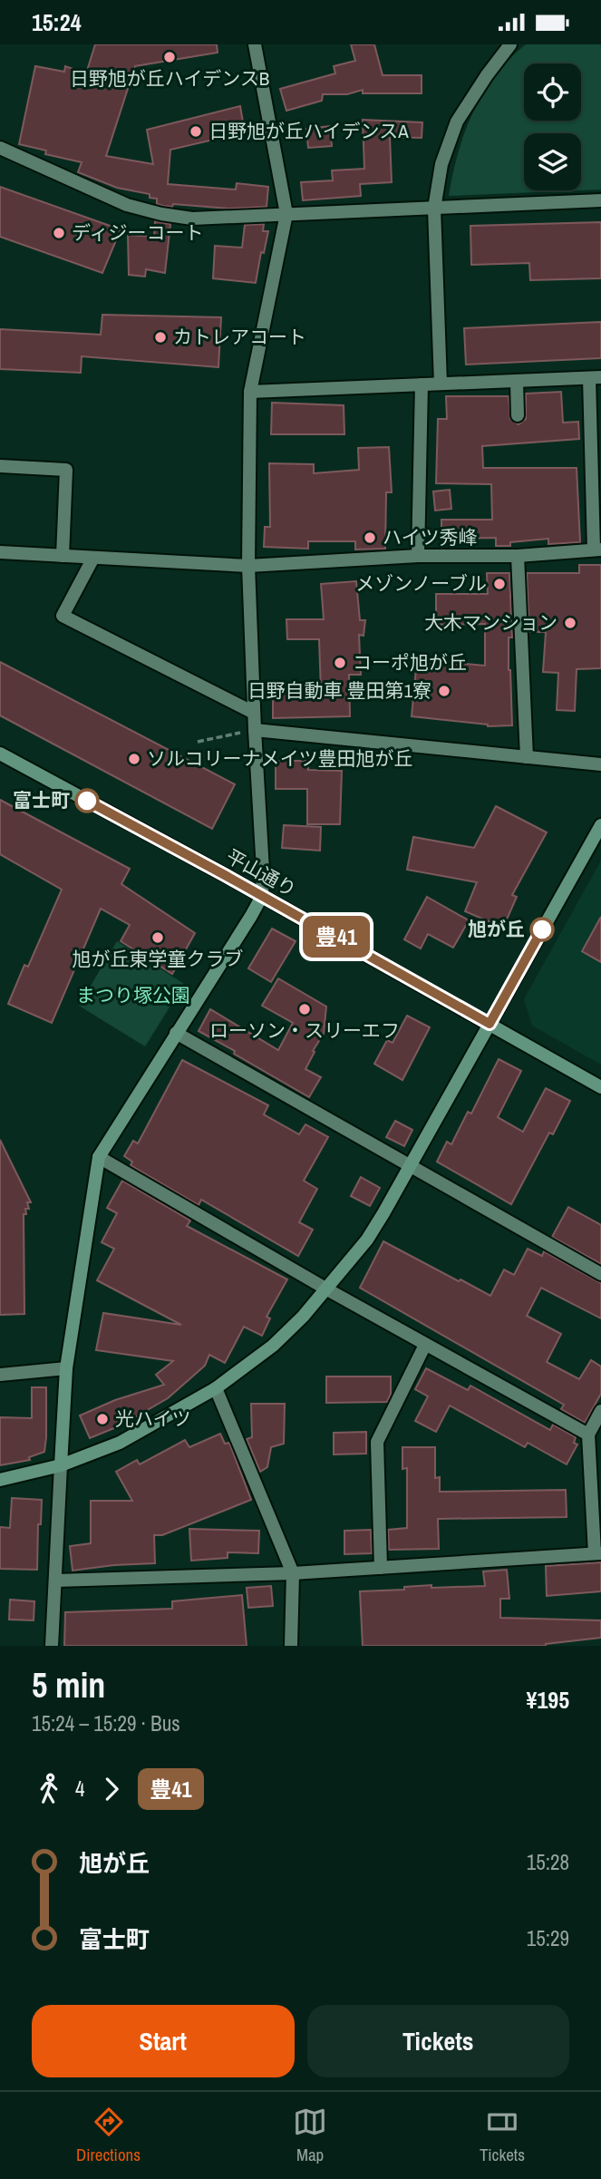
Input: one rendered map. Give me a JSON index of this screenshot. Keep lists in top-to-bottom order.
{
  "streets": {
    "street": ["平山通り"]
  },
  "parks": ["まつり塚公園"],
  "places": [
    "日野旭が丘ハイデンスB",
    "日野旭が丘ハイデンスA",
    "ディジーコート",
    "カトレアコート",
    "ハイツ秀峰",
    "メゾンノーブル",
    "大木マンション",
    "コーポ旭が丘",
    "日野自動車 豊田第1寮",
    "ソルコリーナメイツ豊田旭が丘",
    "富士町",
    "旭が丘",
    "旭が丘東学童クラブ",
    "ローソン・スリーエフ",
    "光ハイツ"
  ],
  "lines": ["bus line 豊41"],
  "page": {
    "status": "15:24",
    "on_map": "豊41",
    "heading": ["5 min", "15:24 – 15:29 · Bus", "¥195"],
    "legs": ["4", "豊41"],
    "list": [
      {
        "name": "旭が丘",
        "value": "15:28"
      },
      {
        "name": "富士町",
        "value": "15:29"
      }
    ],
    "buttons": ["Start", "Tickets"],
    "tabs": ["Directions", "Map", "Tickets"]
  }
}
